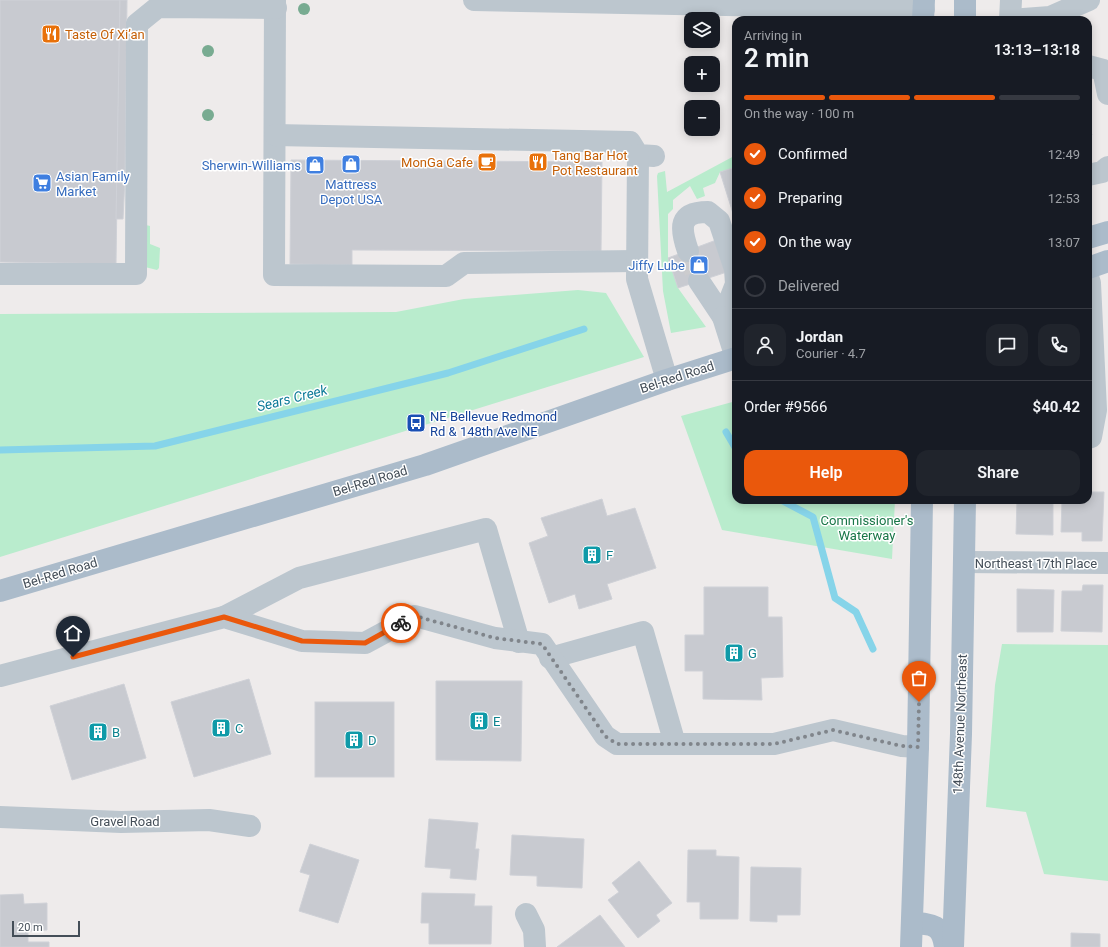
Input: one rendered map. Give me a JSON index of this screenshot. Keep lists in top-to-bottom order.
{
  "streets": {
    "main road": ["Bel-Red Road", "148th Avenue Northeast"],
    "street": ["Northeast 17th Place", "Gravel Road"]
  },
  "crossings": [
    ["Northeast 17th Place", "148th Avenue Northeast"]
  ],
  "water": ["Sears Creek"],
  "parks": ["Commissioner's Waterway"],
  "places": {
    "restaurant": ["Taste Of Xi’an", "Tang Bar Hot Pot Restaurant"],
    "cafe": ["MonGa Cafe"],
    "shop": ["Mattress Depot USA", "Sherwin-Williams", "Jiffy Lube"],
    "supermarket": ["Asian Family Market"],
    "bus stop": ["NE Bellevue Redmond Rd & 148th Ave NE"],
    "building": [
      "F",
      "G",
      "E",
      "C",
      "B",
      "D"
    ]
  },
  "scale_bar": "20 m",
  "page": {
    "map_buttons": ["+", "−"],
    "heading": ["2 min", "Arriving in", "13:13–13:18"],
    "panel": [
      "Jordan",
      "Courier · 4.7",
      "Order #9566",
      "$40.42"
    ],
    "bar": "On the way · 100 m",
    "list": [
      ["Confirmed", "12:49"],
      ["Preparing", "12:53"],
      ["On the way", "13:07"],
      "Delivered"
    ],
    "buttons": ["Help", "Share"],
    "scale": "20 m"
  }
}
